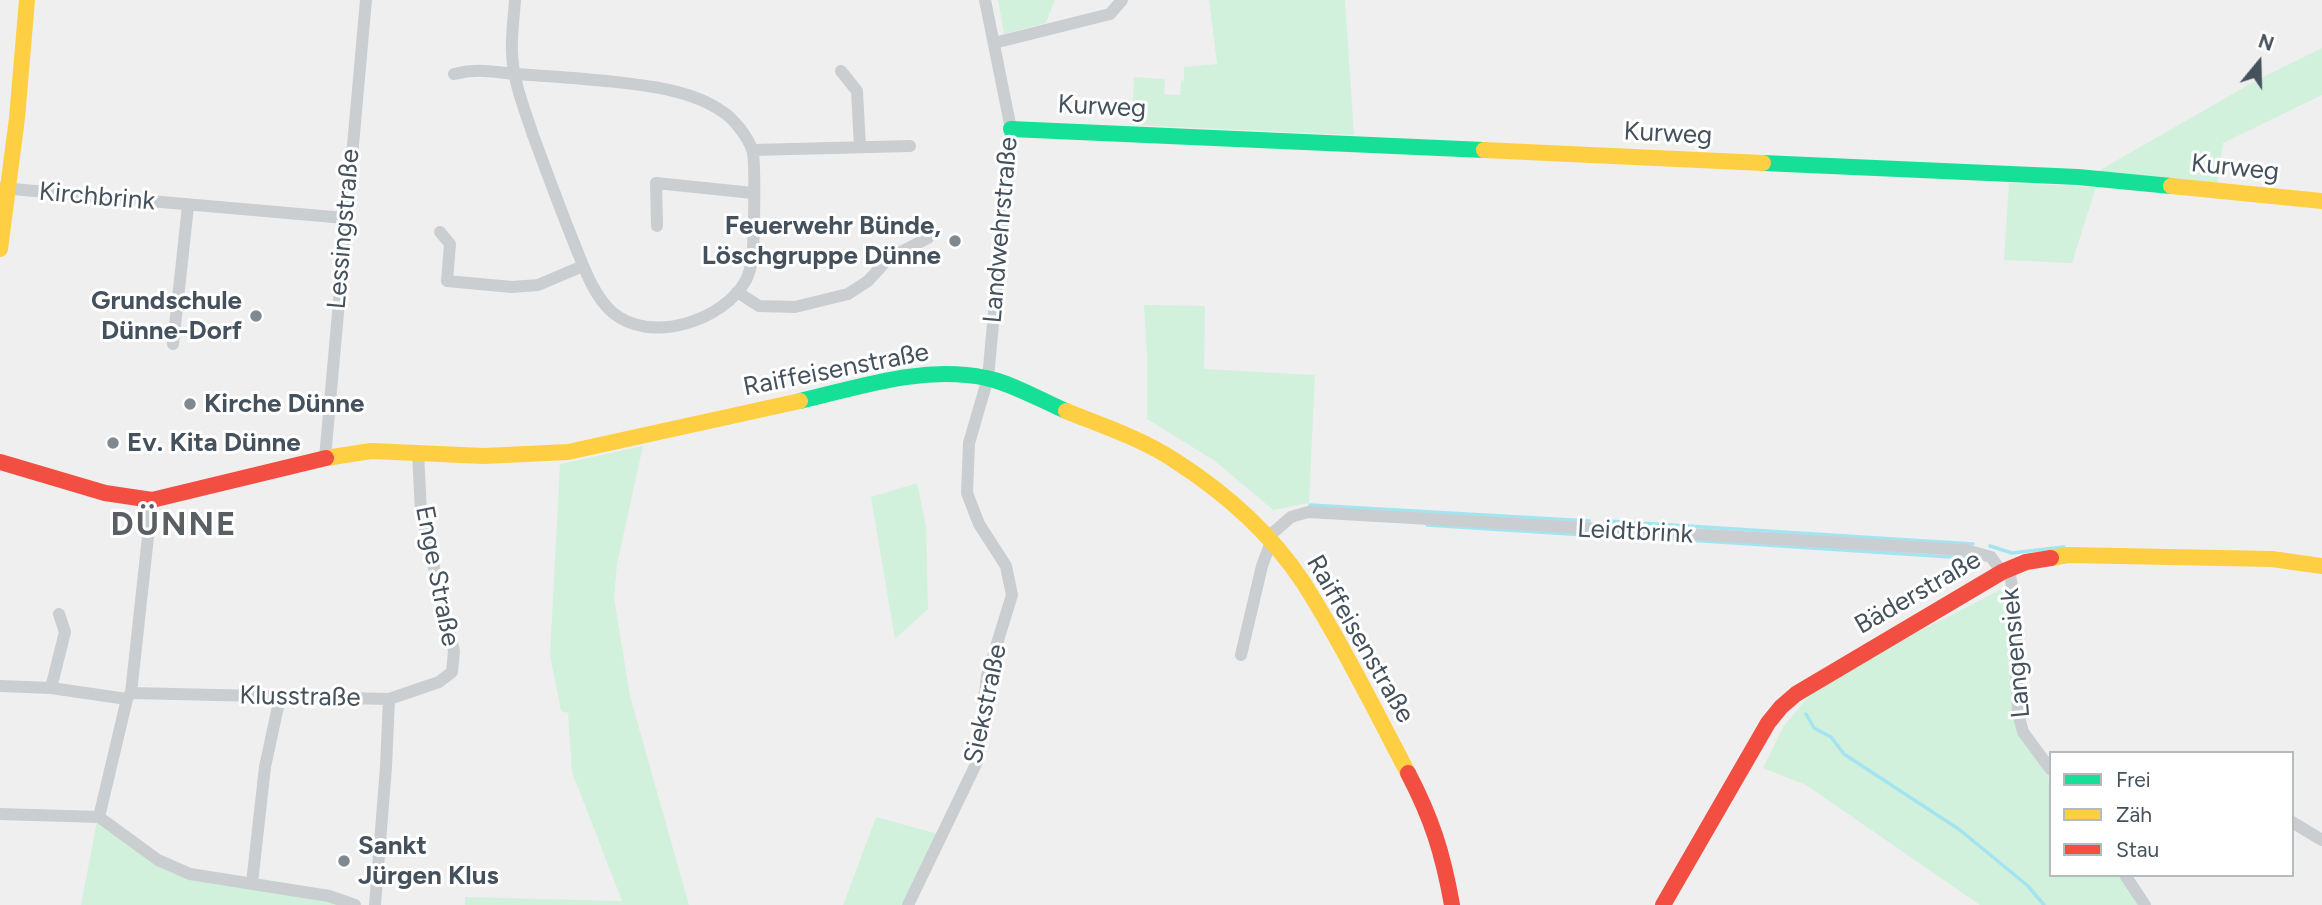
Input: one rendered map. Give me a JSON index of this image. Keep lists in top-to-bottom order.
{
  "streets": {
    "street": [
      "Kurweg",
      "Kirchbrink",
      "Lessingstraße",
      "Landwehrstraße",
      "Raiffeisenstraße",
      "Leidtbrink",
      "Enge Straße",
      "Bäderstraße",
      "Langensiek",
      "Klusstraße",
      "Siekstraße"
    ]
  },
  "crossings": [
    ["Kurweg", "Landwehrstraße"],
    ["Kirchbrink", "Lessingstraße"],
    ["Lessingstraße", "Raiffeisenstraße"],
    ["Landwehrstraße", "Raiffeisenstraße"],
    ["Landwehrstraße", "Siekstraße"],
    ["Raiffeisenstraße", "Leidtbrink"],
    ["Raiffeisenstraße", "Enge Straße"],
    ["Raiffeisenstraße", "Siekstraße"],
    ["Leidtbrink", "Bäderstraße"],
    ["Leidtbrink", "Langensiek"],
    ["Enge Straße", "Klusstraße"],
    ["Bäderstraße", "Langensiek"]
  ],
  "districts": ["DÜNNE"],
  "places": [
    "Feuerwehr Bünde, Löschgruppe Dünne",
    "Grundschule Dünne-Dorf",
    "Kirche Dünne",
    "Ev. Kita Dünne",
    "Sankt Jürgen Klus"
  ],
  "legend": ["Frei", "Zäh", "Stau"],
  "north": "top"
}
